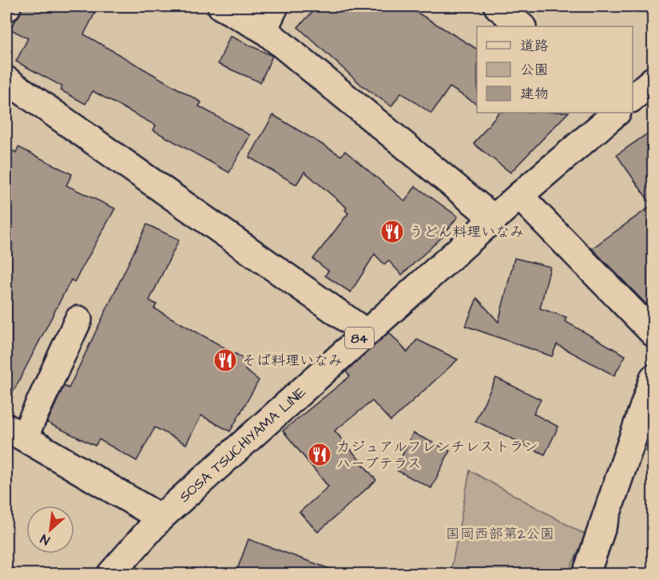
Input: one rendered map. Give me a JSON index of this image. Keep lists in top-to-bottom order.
{
  "streets": {
    "street": ["84", "SOSA TSUCHIYAMA LINE"]
  },
  "parks": ["国岡西部第2公園"],
  "places": {
    "restaurant": ["うどん料理いなみ", "そば料理いなみ", "カジュアルフレンチレストラン ハーブテラス"]
  },
  "legend": ["道路", "公園", "建物"],
  "north": "bottom left"
}
